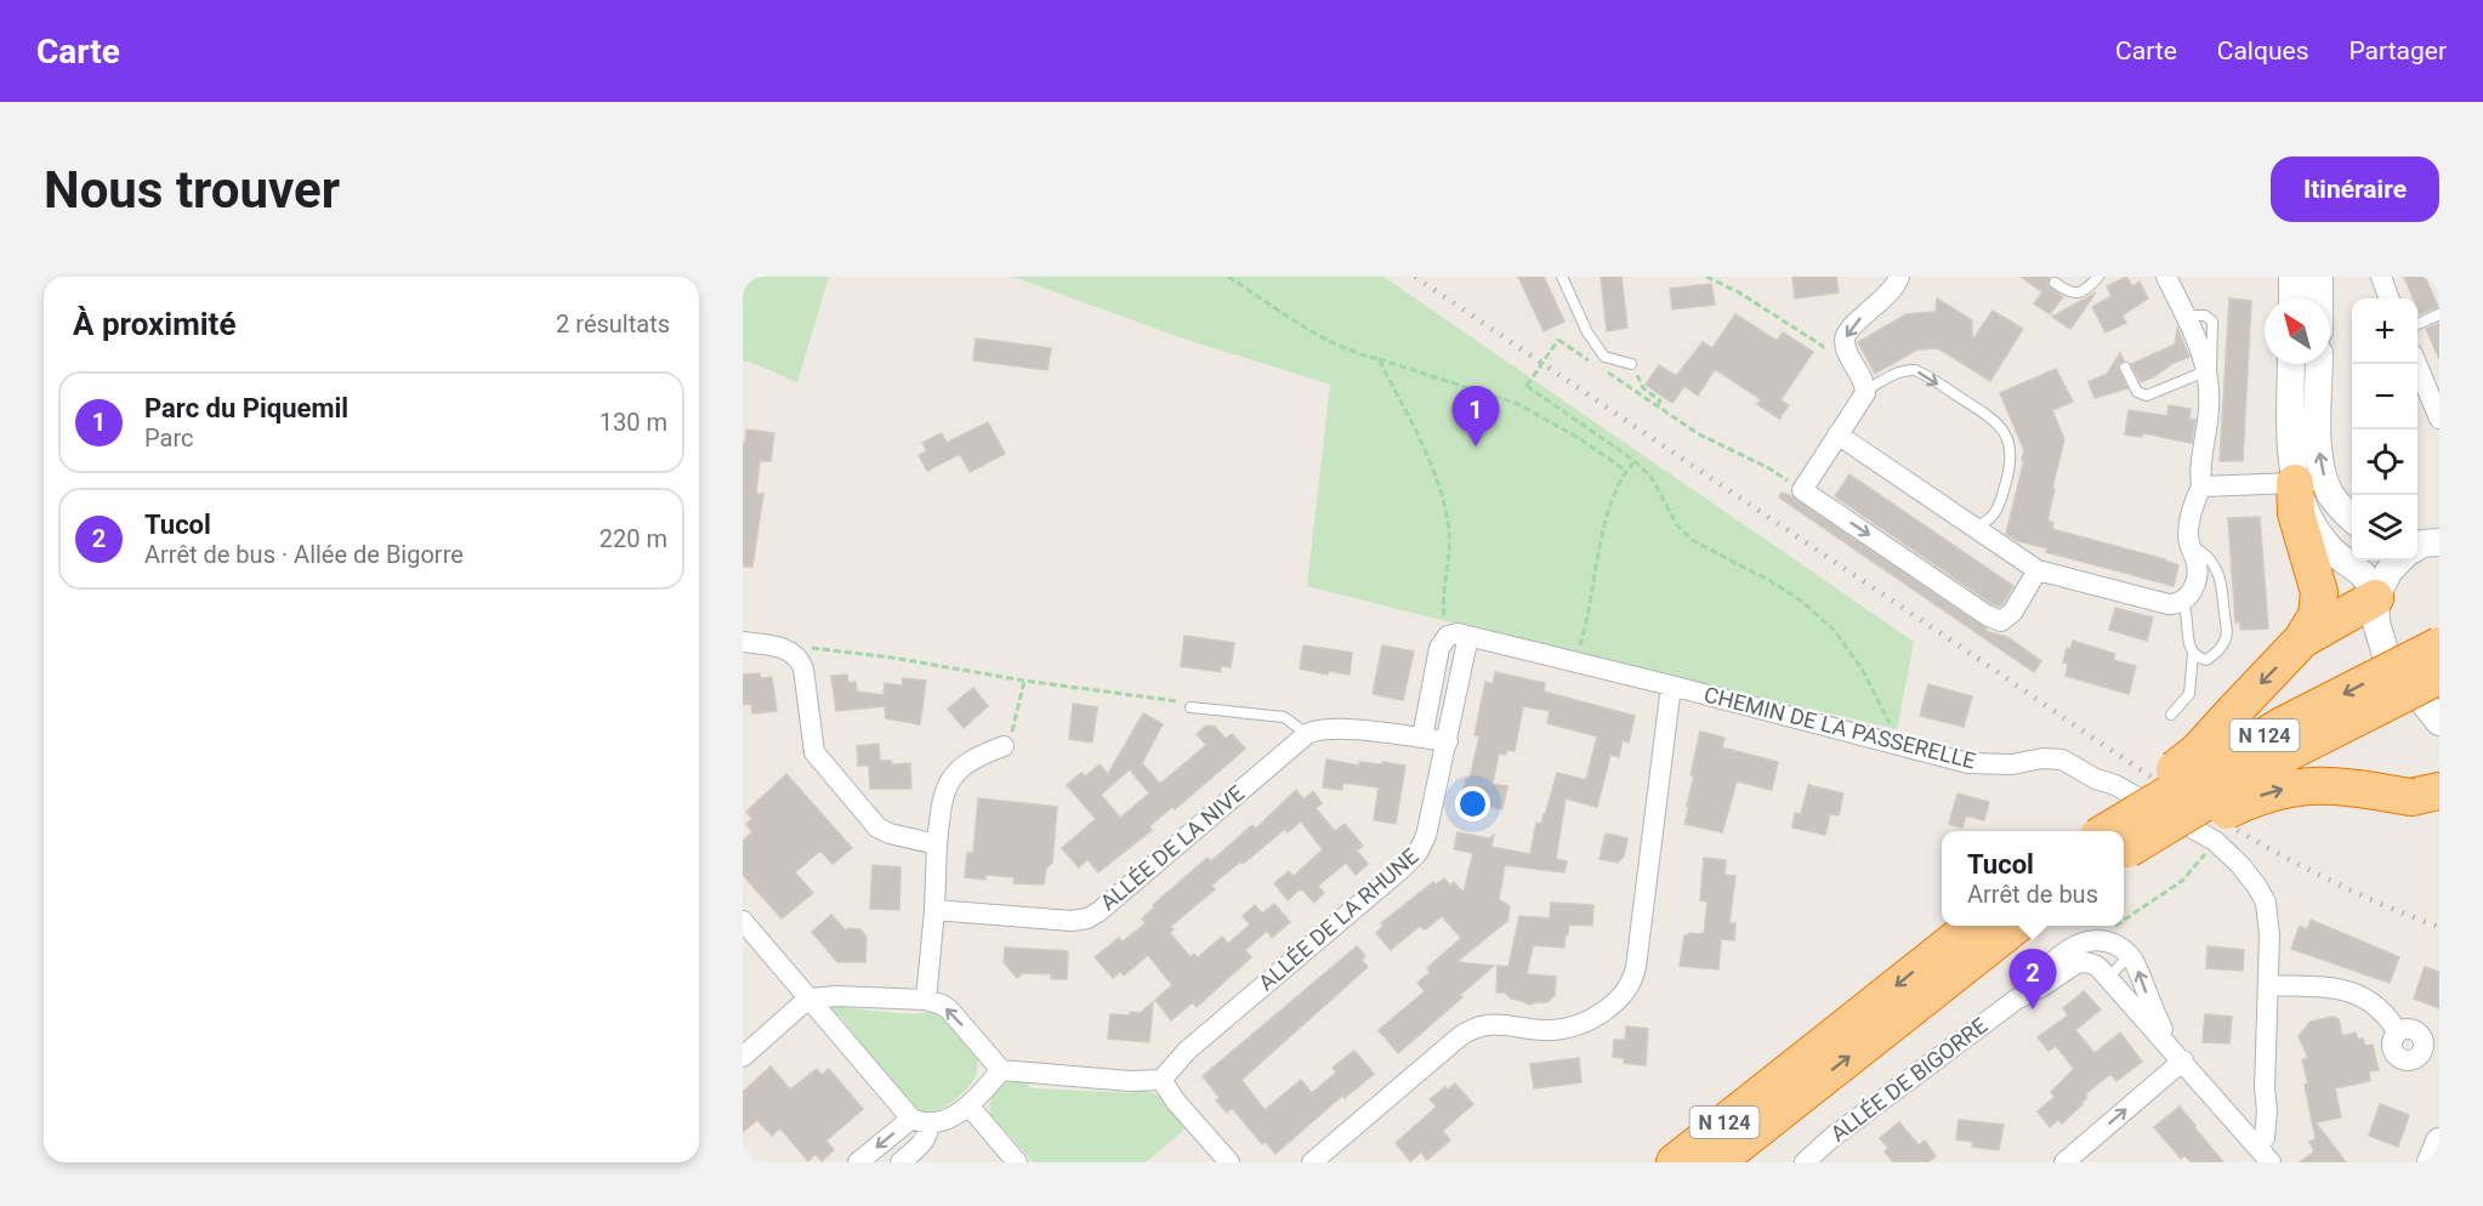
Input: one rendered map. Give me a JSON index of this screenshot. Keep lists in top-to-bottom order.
{
  "streets": {
    "highway": ["N 124"],
    "street": [
      "CHEMIN DE LA PASSERELLE",
      "ALLÉE DE LA NIVE",
      "ALLÉE DE LA RHUNE",
      "ALLÉE DE BIGORRE"
    ]
  },
  "crossings": [
    ["CHEMIN DE LA PASSERELLE", "ALLÉE DE LA RHUNE"]
  ],
  "north": "top left",
  "page": {
    "header": "Carte",
    "nav": ["Carte", "Calques", "Partager"],
    "buttons": "Itinéraire",
    "title": "Nous trouver",
    "heading": ["À proximité", "2 résultats"],
    "map_buttons": ["+", "−"],
    "list": [
      {
        "mark": "1",
        "name": "Parc du Piquemil",
        "note": "Parc",
        "value": "130 m"
      },
      {
        "mark": "2",
        "name": "Tucol",
        "note": "Arrêt de bus · Allée de Bigorre",
        "value": "220 m"
      }
    ],
    "pins": ["1", "2"],
    "popup": ["Tucol", "Arrêt de bus"]
  }
}
